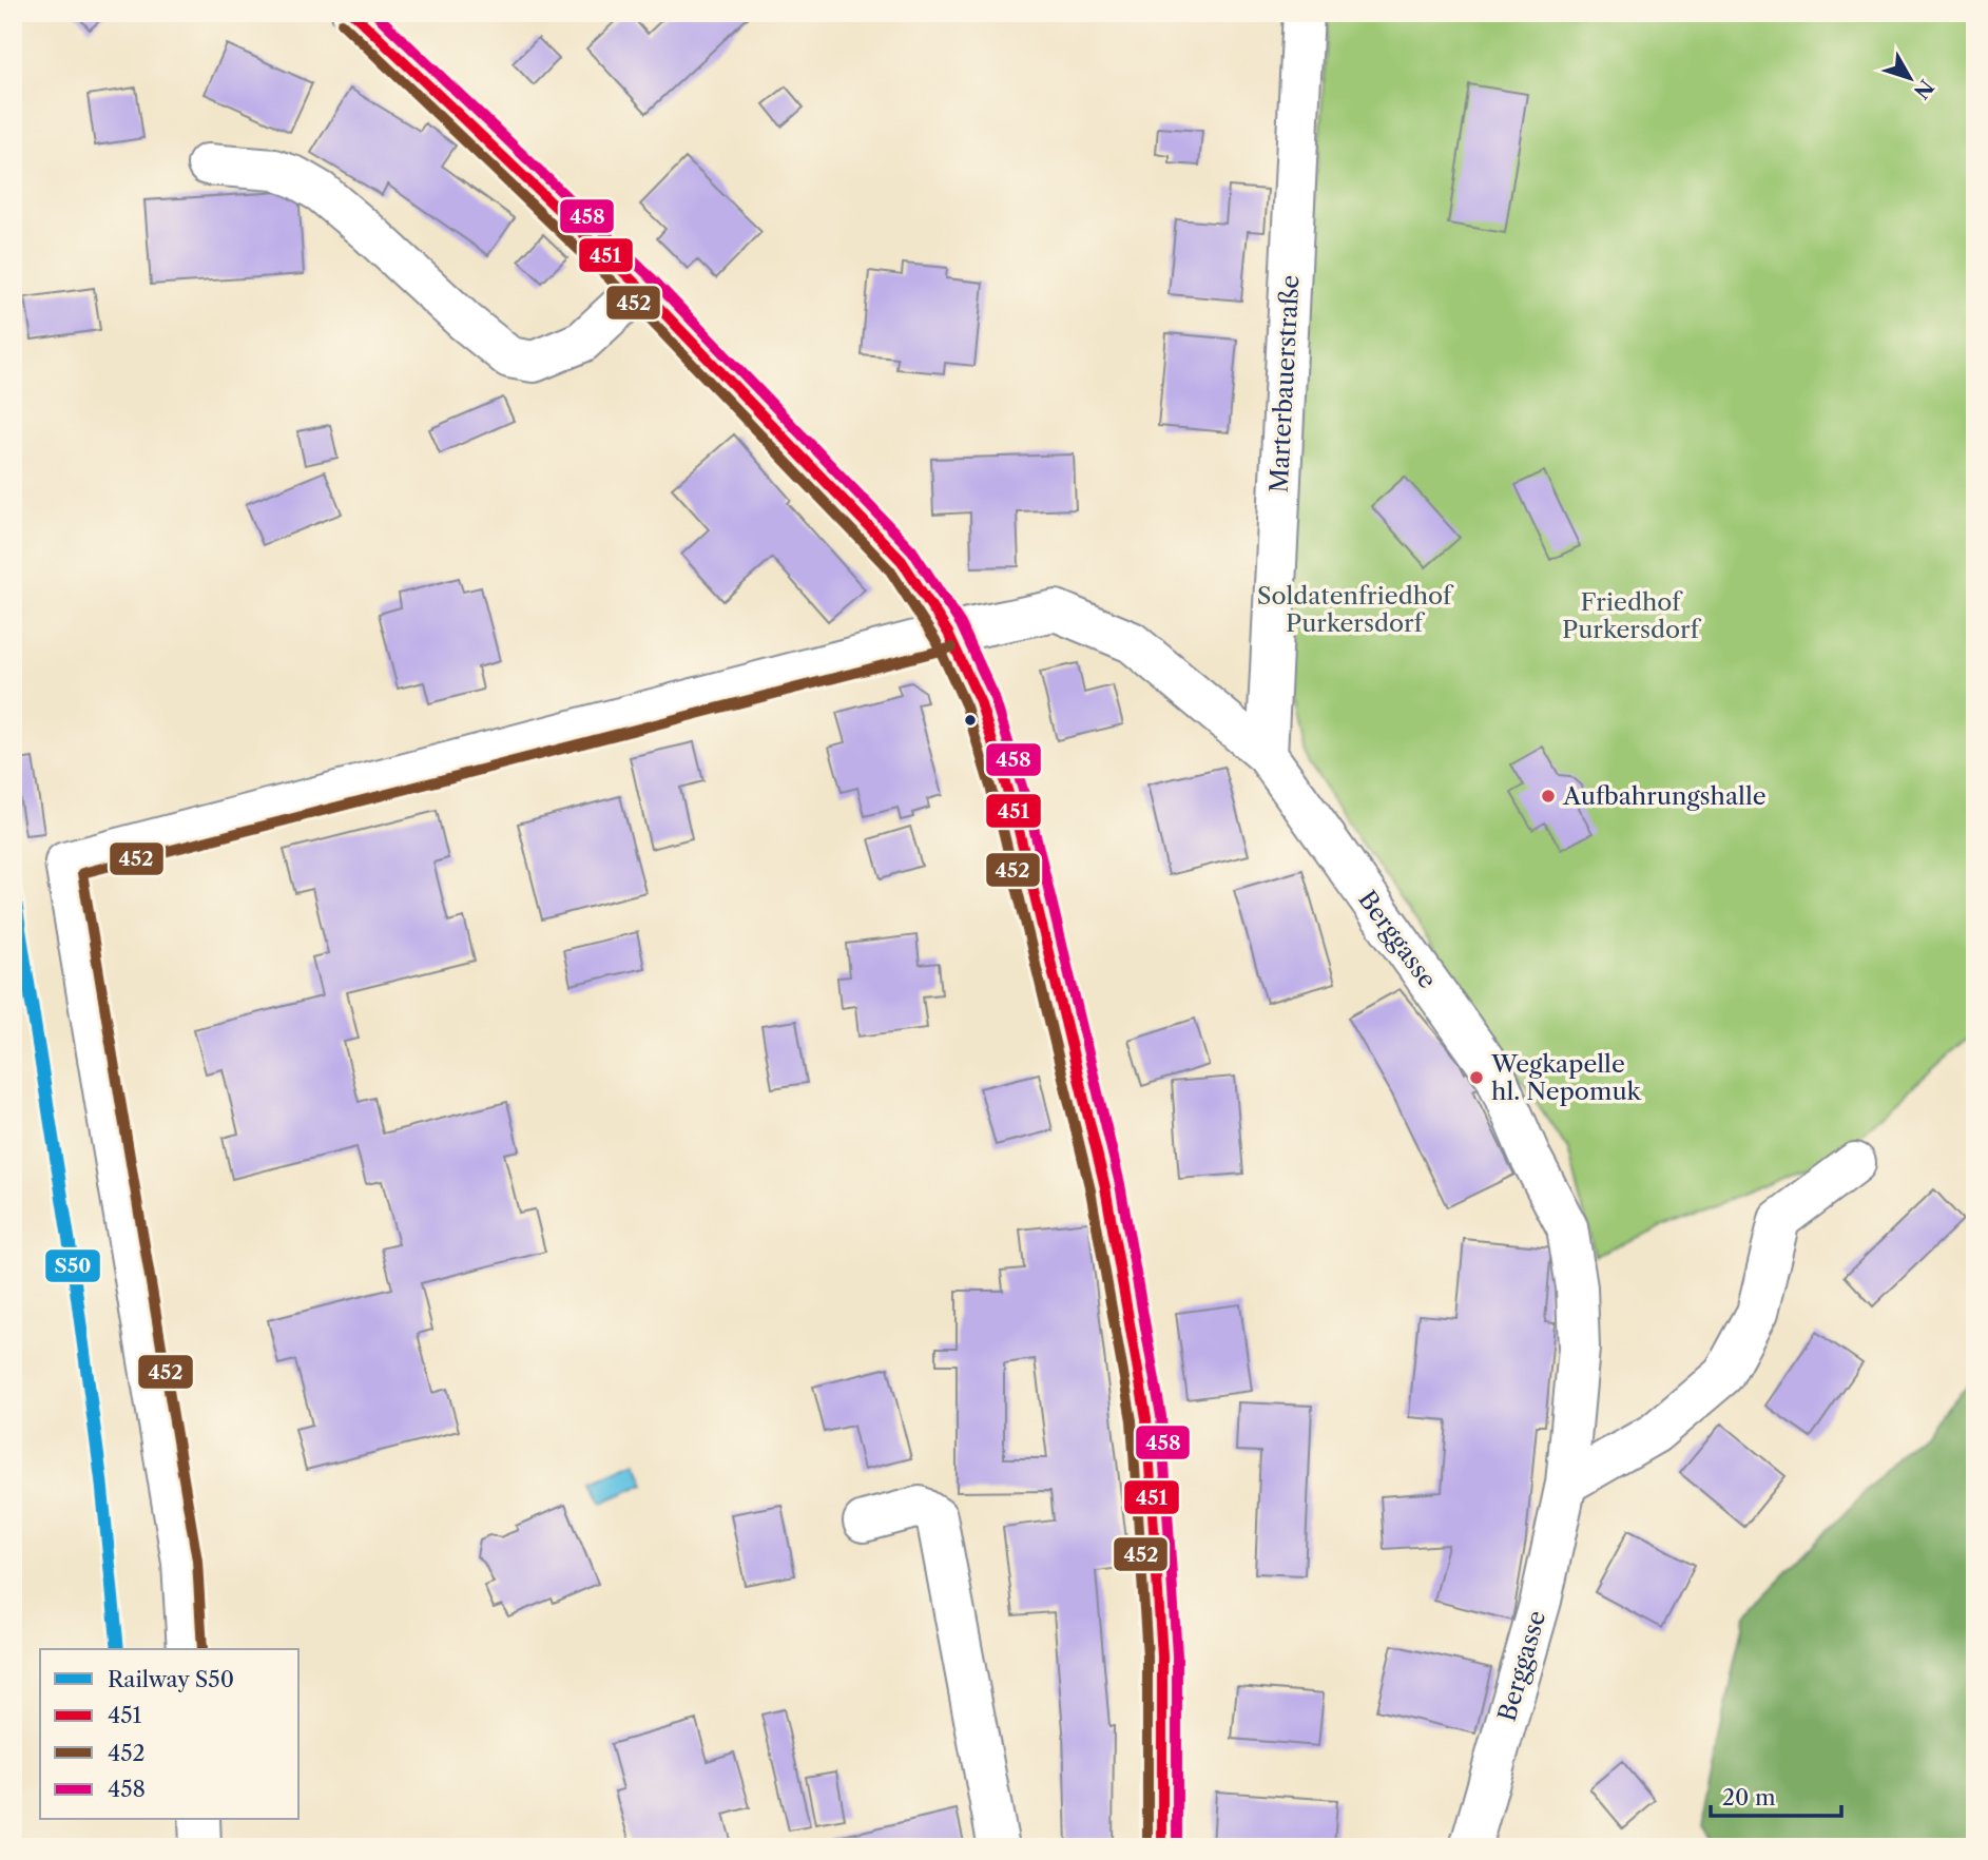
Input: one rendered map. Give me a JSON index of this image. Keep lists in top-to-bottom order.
{
  "streets": {
    "street": ["Marterbauerstraße", "Berggasse"]
  },
  "crossings": [
    ["Marterbauerstraße", "Berggasse"]
  ],
  "parks": ["Soldatenfriedhof Purkersdorf", "Friedhof Purkersdorf"],
  "places": ["Aufbahrungshalle", "Wegkapelle hl. Nepomuk"],
  "lines": [
    "transit line 451",
    "transit line 458",
    "transit line 452",
    "rail line S50"
  ],
  "legend": [
    "Railway S50",
    "451",
    "452",
    "458"
  ],
  "scale_bar": "20 m",
  "north": "bottom right"
}
